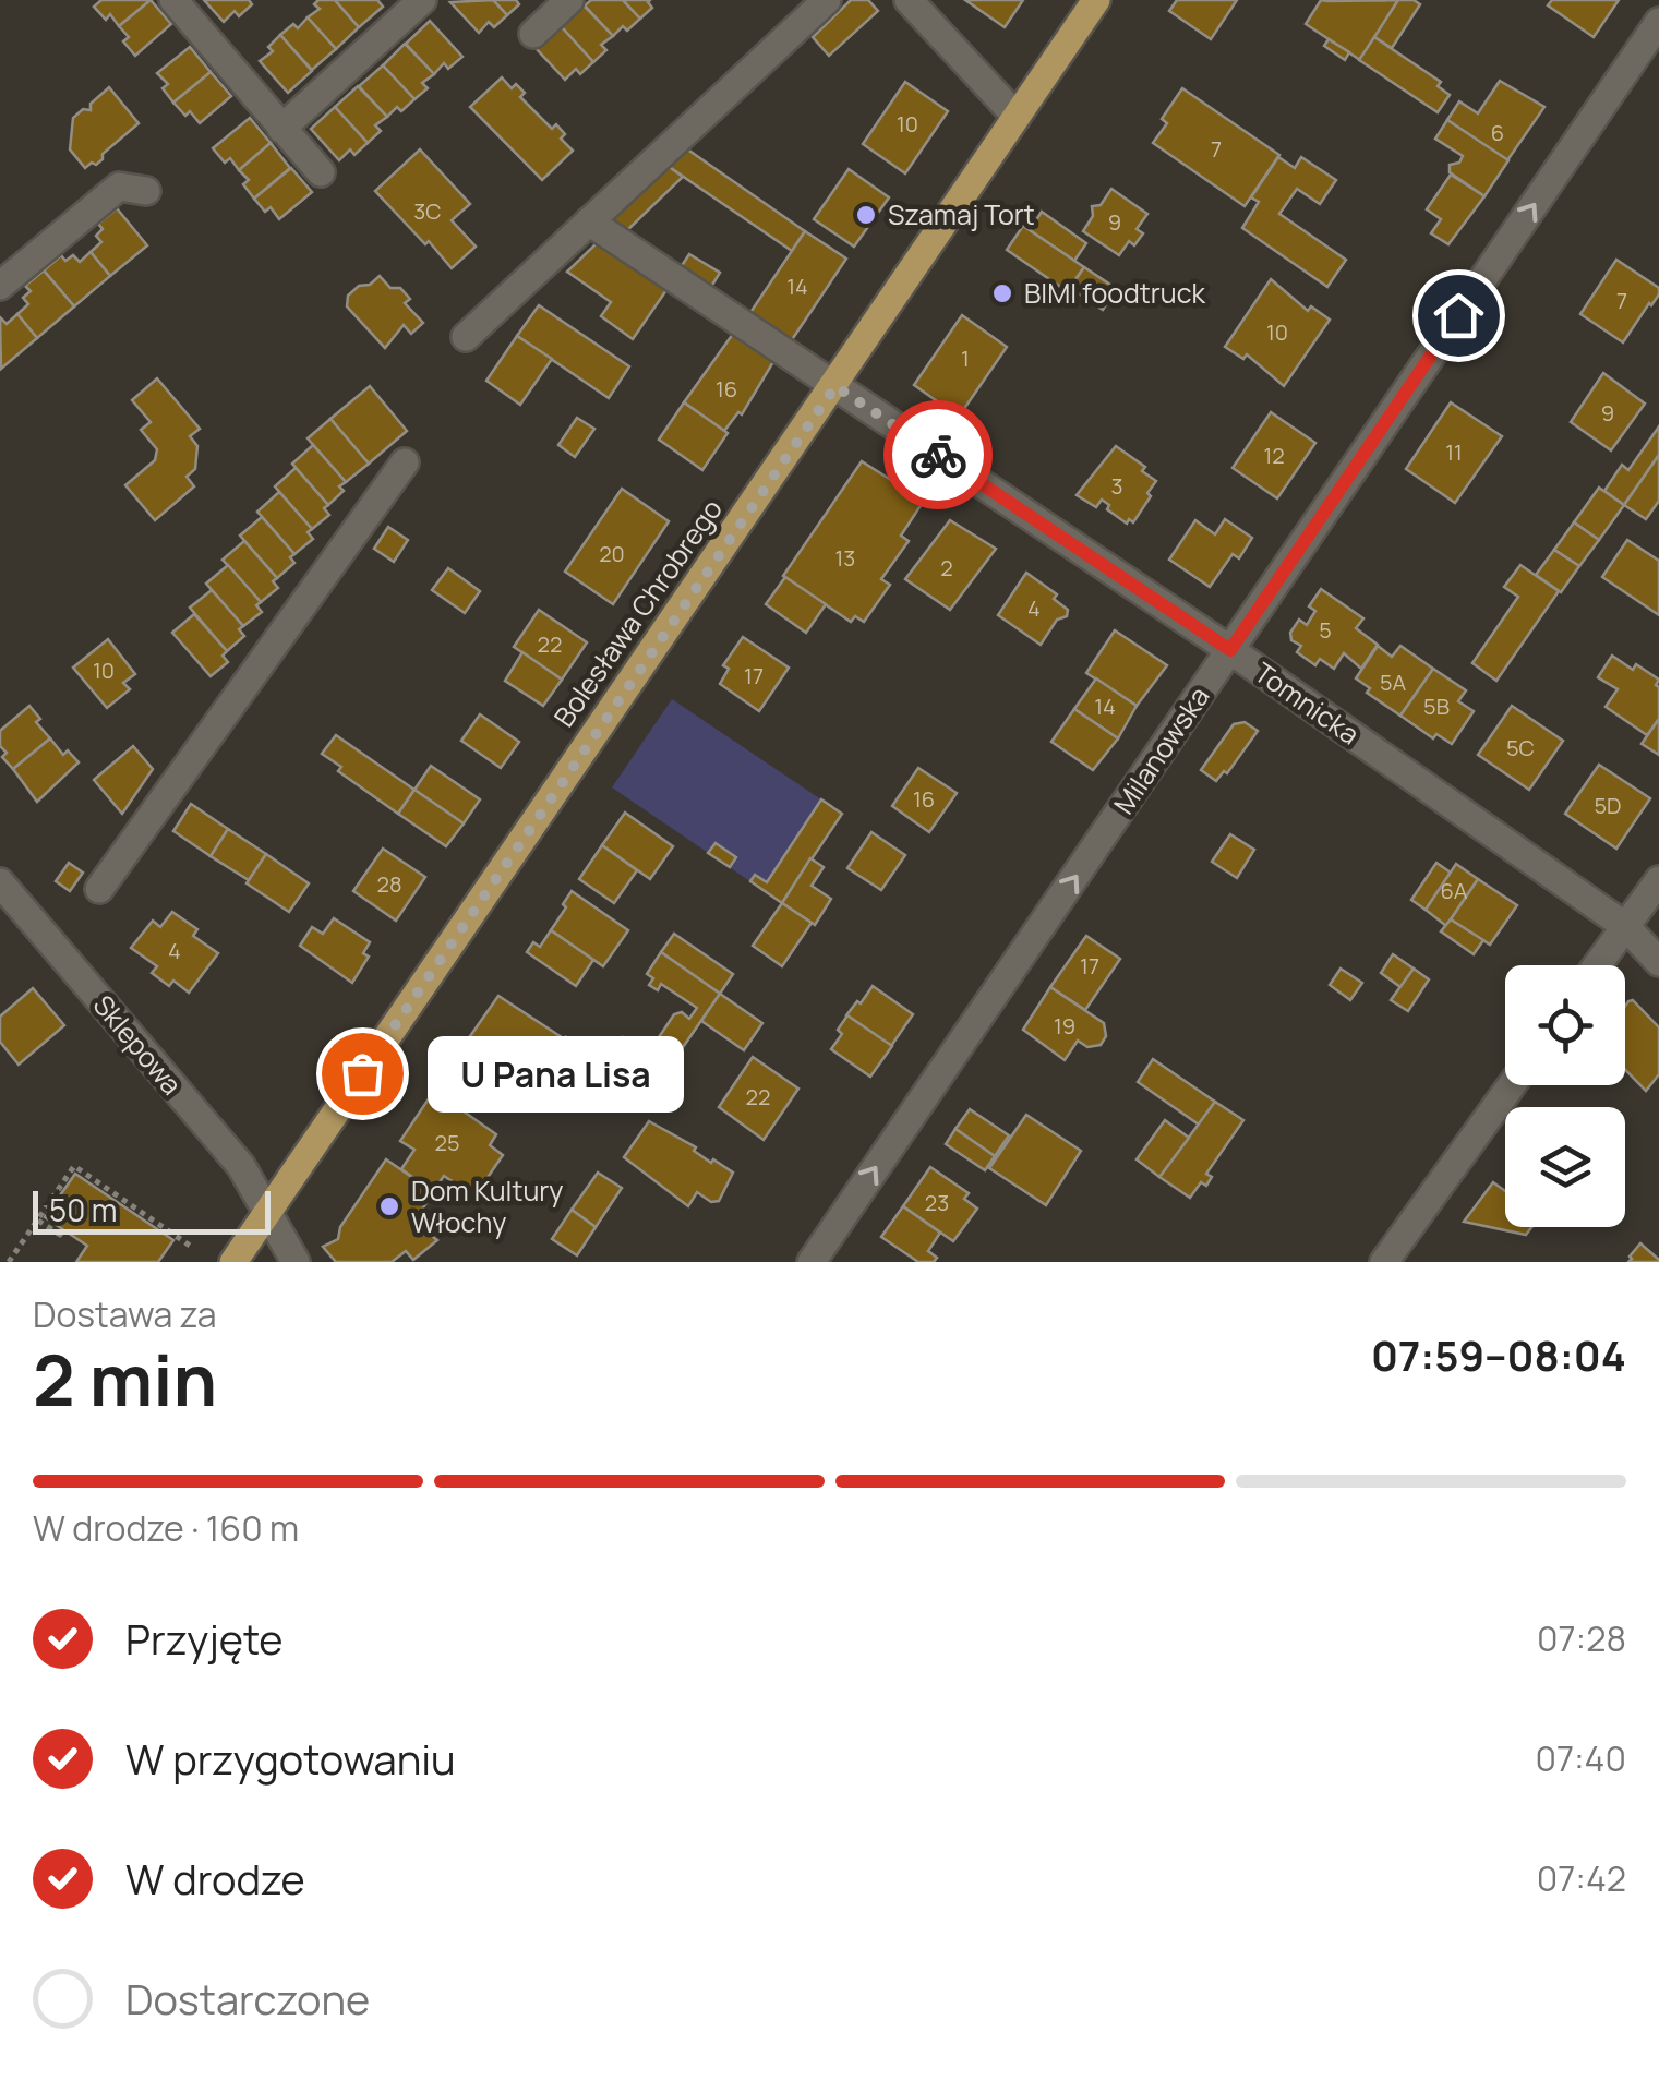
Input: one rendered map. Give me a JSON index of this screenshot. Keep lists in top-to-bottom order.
{
  "streets": {
    "main road": ["Bolesława Chrobrego"],
    "street": ["Tomnicka", "Milanowska", "Sklepowa"]
  },
  "crossings": [
    ["Bolesława Chrobrego", "Tomnicka"],
    ["Bolesława Chrobrego", "Sklepowa"],
    ["Tomnicka", "Milanowska"]
  ],
  "one_way": ["Milanowska"],
  "places": [
    "Szamaj Tort",
    "BIMI foodtruck",
    "U Pana Lisa",
    "Dom Kultury Włochy"
  ],
  "house_numbers": [
    "10",
    "6",
    "7",
    "3C",
    "9",
    "14",
    "7",
    "10",
    "1",
    "16",
    "9",
    "11",
    "12",
    "3",
    "20",
    "13",
    "2",
    "4",
    "5",
    "22",
    "10",
    "17",
    "5A",
    "14",
    "5B",
    "5C",
    "16",
    "5D",
    "28",
    "6A",
    "4",
    "17",
    "19",
    "22",
    "25",
    "23"
  ],
  "scale_bar": "50 m",
  "page": {
    "bubble": "U Pana Lisa",
    "scale": "50 m",
    "heading": ["2 min", "Dostawa za", "07:59–08:04"],
    "bar": "W drodze · 160 m",
    "list": [
      ["Przyjęte", "07:28"],
      ["W przygotowaniu", "07:40"],
      ["W drodze", "07:42"],
      "Dostarczone"
    ]
  }
}
